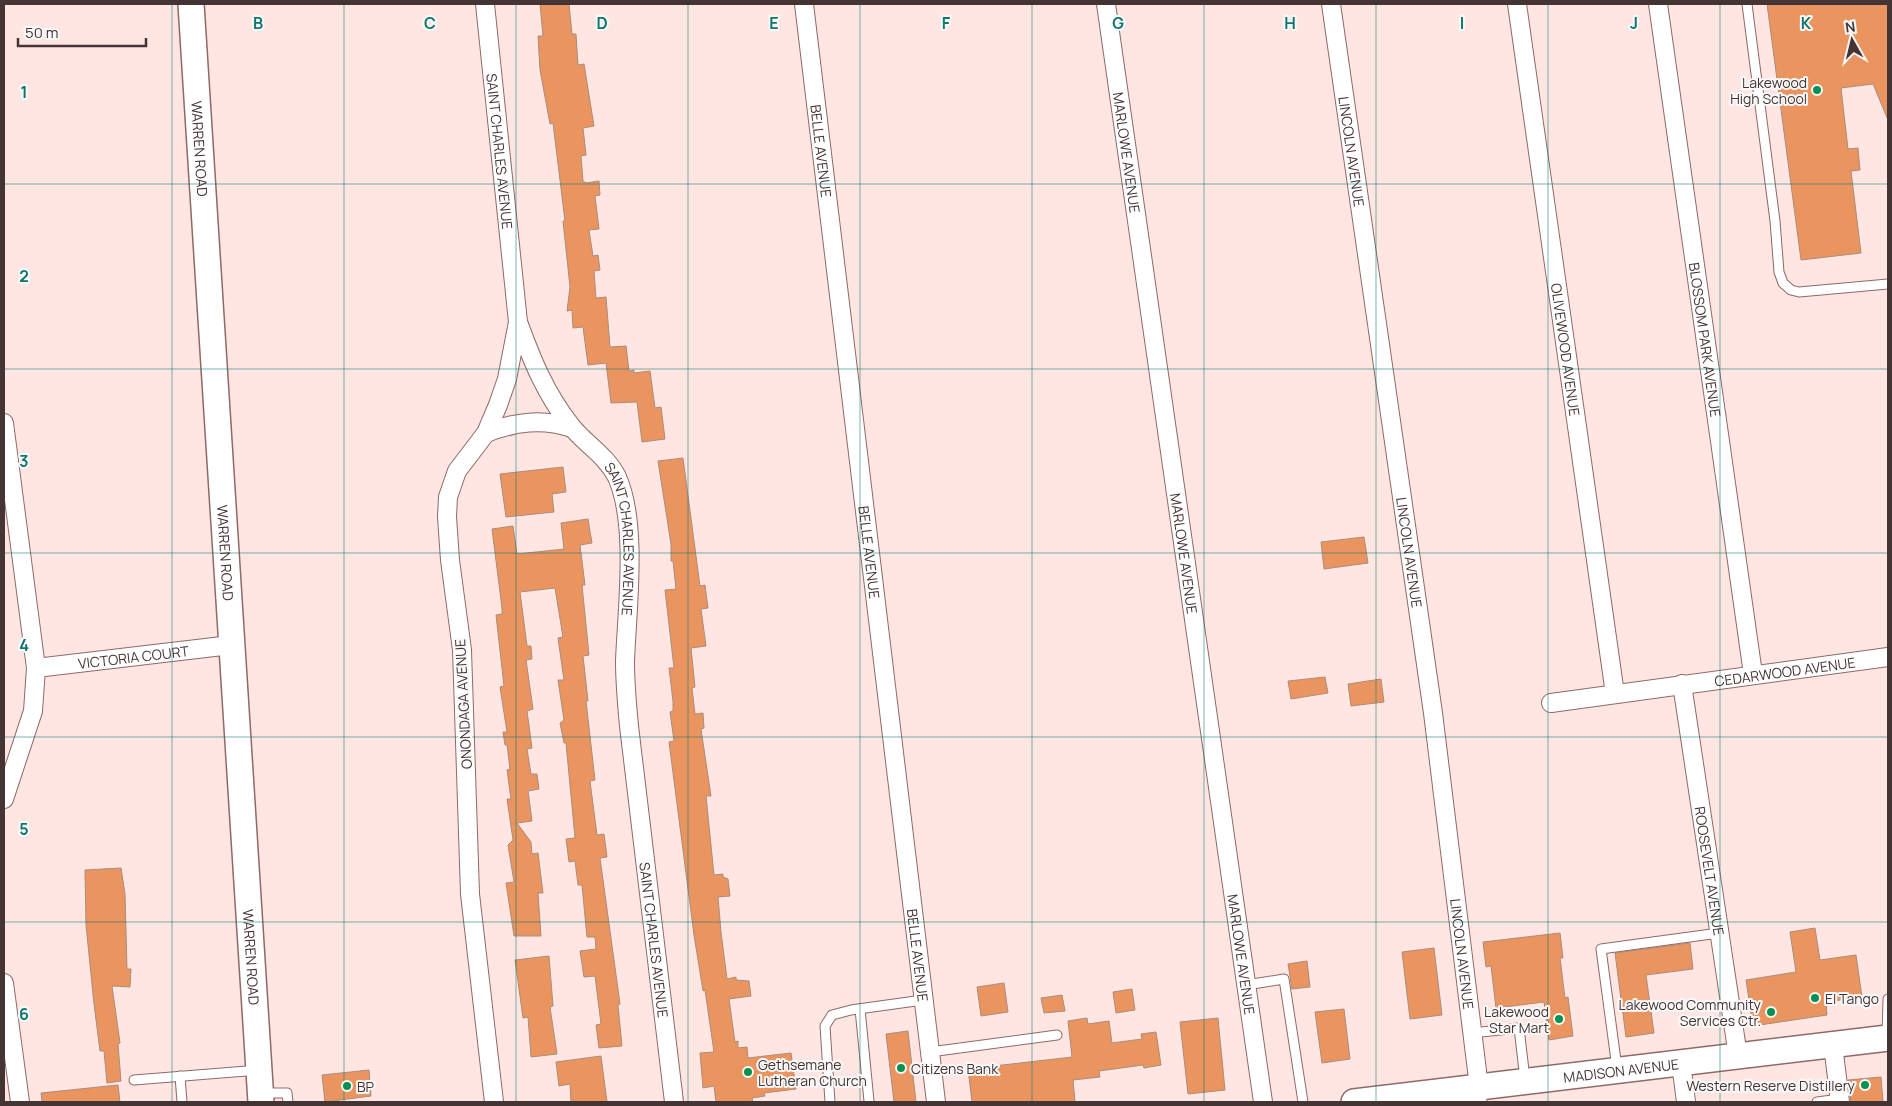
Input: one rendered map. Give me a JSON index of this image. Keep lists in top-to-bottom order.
{
  "streets": {
    "main road": ["WARREN ROAD", "MADISON AVENUE"],
    "street": [
      "SAINT CHARLES AVENUE",
      "BELLE AVENUE",
      "MARLOWE AVENUE",
      "LINCOLN AVENUE",
      "BLOSSOM PARK AVENUE",
      "OLIVEWOOD AVENUE",
      "VICTORIA COURT",
      "CEDARWOOD AVENUE",
      "ONONDAGA AVENUE",
      "ROOSEVELT AVENUE"
    ]
  },
  "crossings": [
    ["WARREN ROAD", "VICTORIA COURT"],
    ["SAINT CHARLES AVENUE", "ONONDAGA AVENUE"],
    ["LINCOLN AVENUE", "MADISON AVENUE"],
    ["BLOSSOM PARK AVENUE", "CEDARWOOD AVENUE"],
    ["CEDARWOOD AVENUE", "ROOSEVELT AVENUE"],
    ["ROOSEVELT AVENUE", "MADISON AVENUE"]
  ],
  "places": [
    "Lakewood High School",
    "El Tango",
    "Lakewood Community Services Ctr.",
    "Lakewood Star Mart",
    "Citizens Bank",
    "Gethsemane Lutheran Church",
    "Western Reserve Distillery",
    "BP"
  ],
  "scale_bar": "50 m",
  "north": "top",
  "grid": {
    "columns": [
      "B",
      "C",
      "D",
      "E",
      "F",
      "G",
      "H",
      "I",
      "J",
      "K"
    ],
    "rows": [
      "1",
      "2",
      "3",
      "4",
      "5",
      "6"
    ]
  }
}
